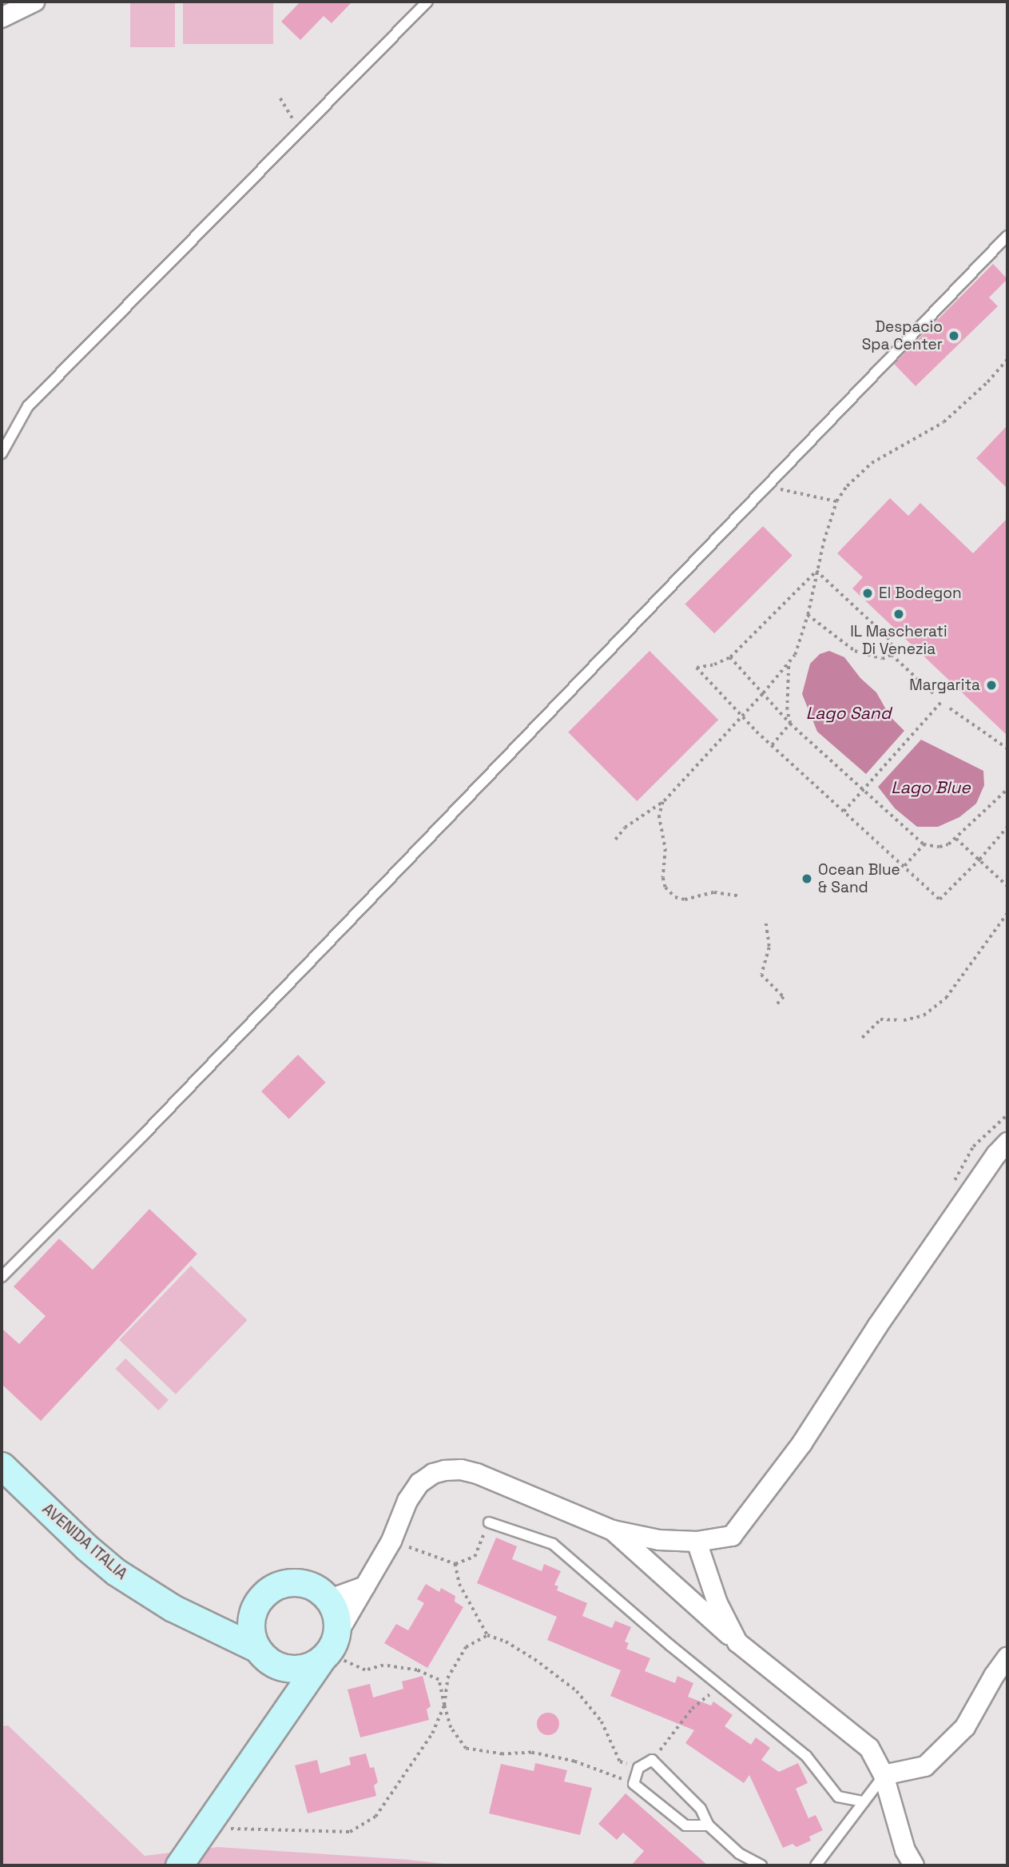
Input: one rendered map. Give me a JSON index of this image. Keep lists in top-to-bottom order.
{
  "streets": {
    "street": ["AVENIDA ITALIA"]
  },
  "water": ["Lago Sand", "Lago Blue"],
  "places": [
    "Despacio Spa Center",
    "El Bodegon",
    "IL Mascherati Di Venezia",
    "Margarita",
    "Ocean Blue & Sand"
  ]
}
